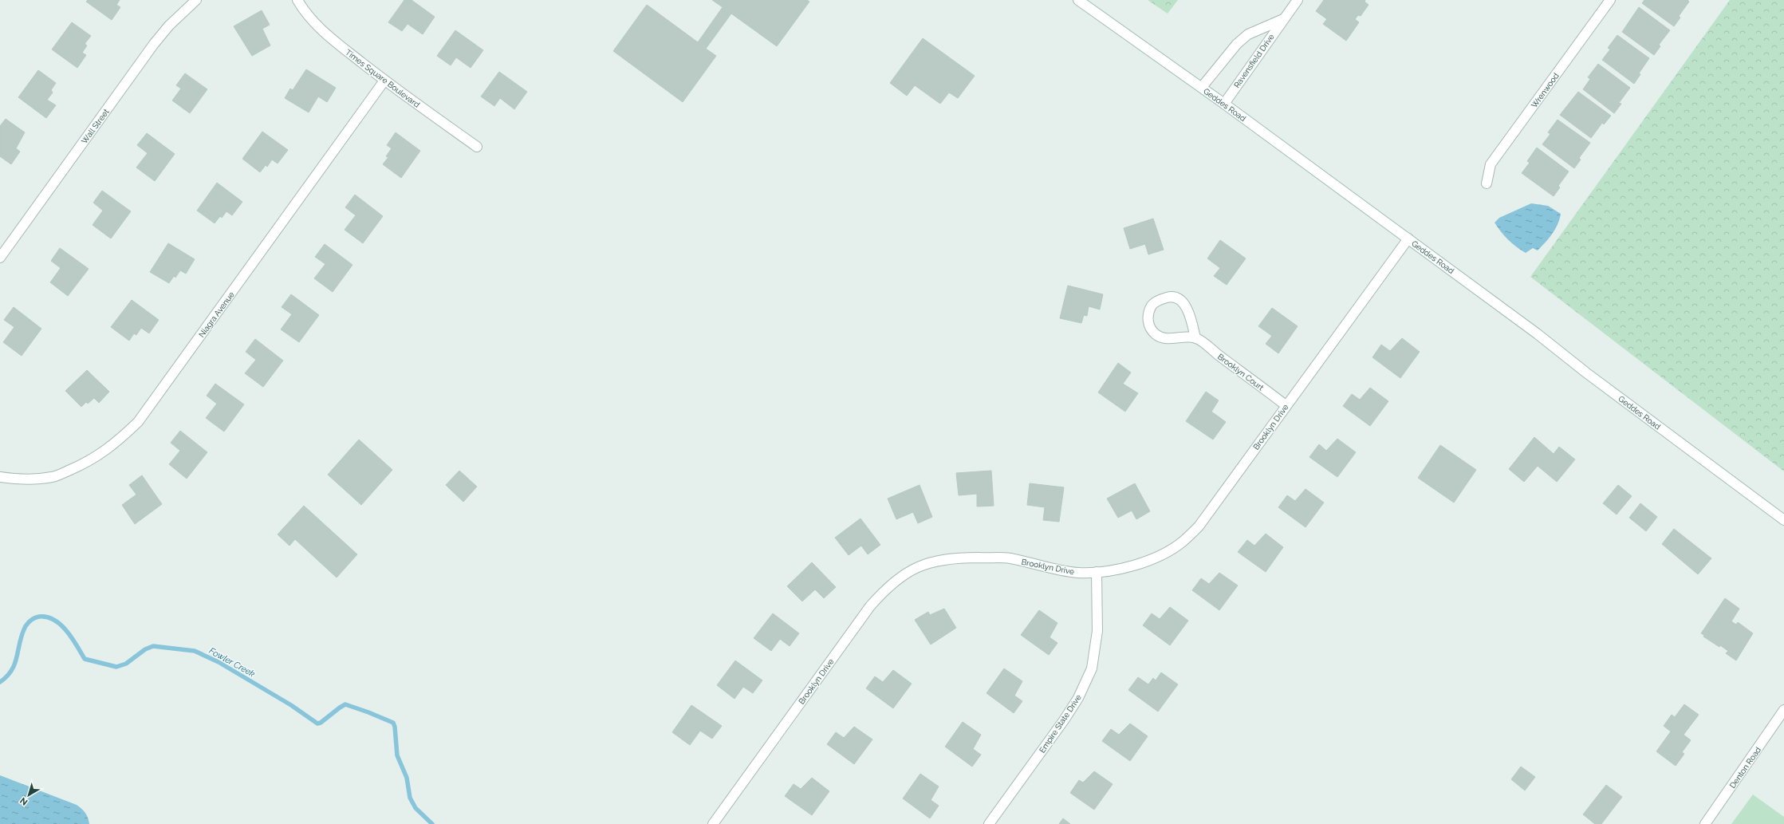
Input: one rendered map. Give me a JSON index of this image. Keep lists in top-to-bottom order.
{
  "streets": {
    "street": [
      "Ravensfield Drive",
      "Times Square Boulevard",
      "Wrenwood",
      "Geddes Road",
      "Wall Street",
      "Niagra Avenue",
      "Brooklyn Court",
      "Brooklyn Drive",
      "Empire State Drive",
      "Denton Road"
    ]
  },
  "crossings": [
    ["Ravensfield Drive", "Geddes Road"],
    ["Times Square Boulevard", "Niagra Avenue"],
    ["Geddes Road", "Brooklyn Drive"],
    ["Brooklyn Court", "Brooklyn Drive"],
    ["Brooklyn Drive", "Empire State Drive"]
  ],
  "water": ["Fowler Creek"],
  "north": "bottom left"
}
